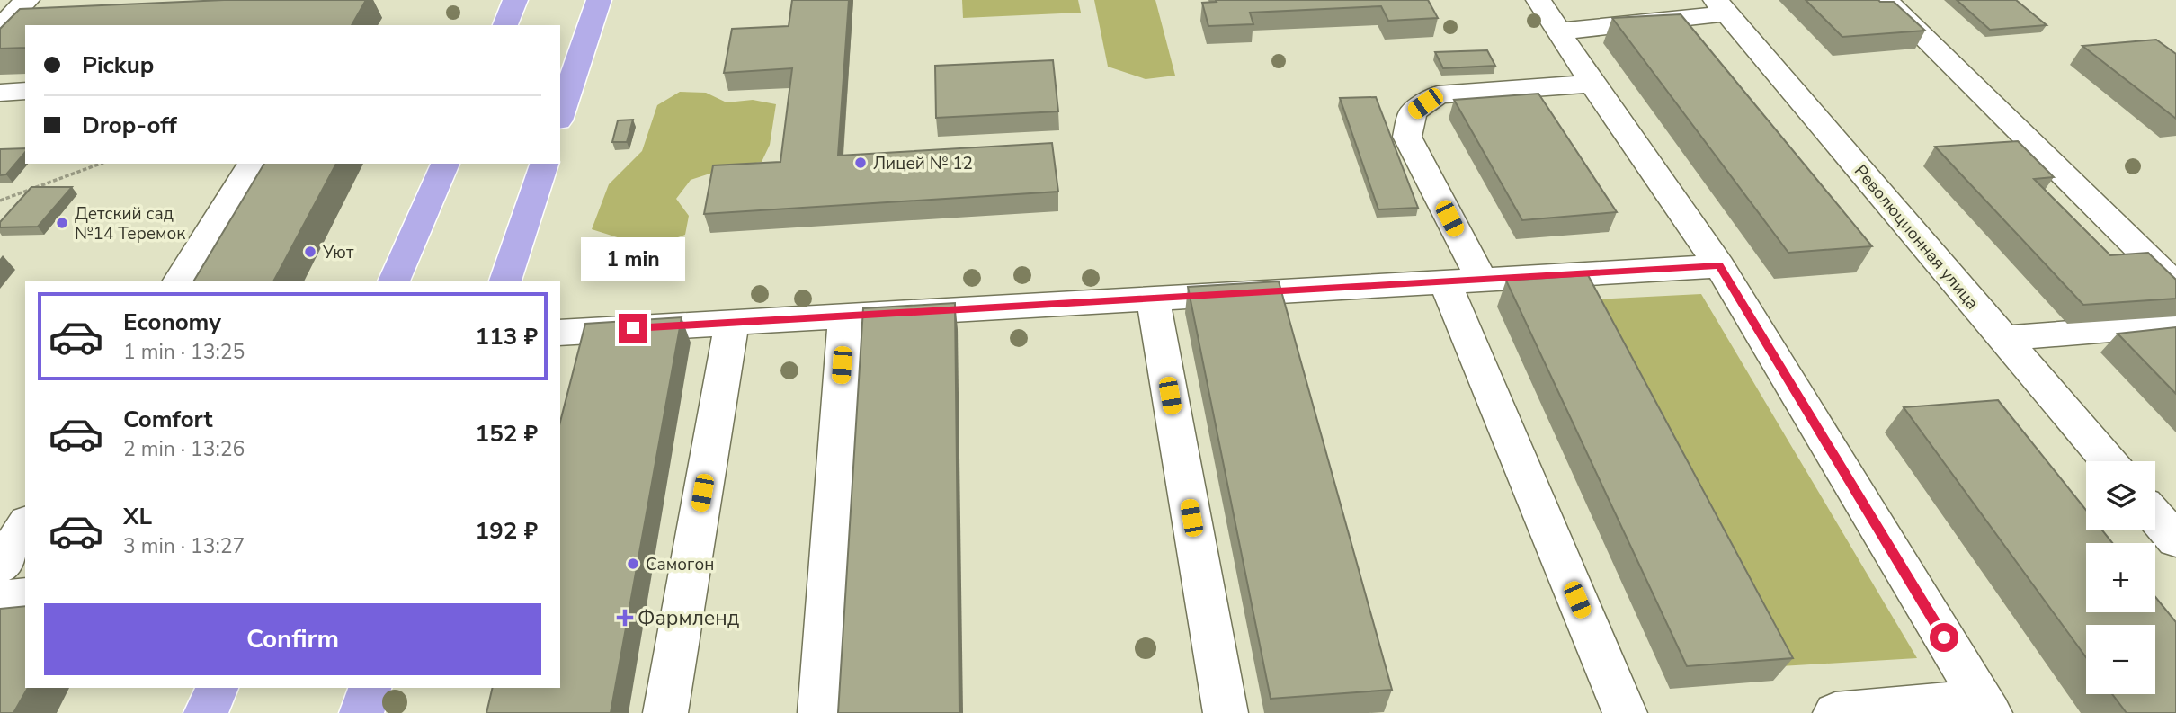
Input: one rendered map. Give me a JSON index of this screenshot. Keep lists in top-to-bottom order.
{
  "streets": {
    "street": ["Революционная улица"]
  },
  "places": {
    "other": [
      "Лицей № 12",
      "Детский сад №14 Теремок",
      "Уют",
      "Самогон"
    ],
    "health": ["Фармленд"]
  },
  "page": {
    "banner": ["Pickup", "Drop-off"],
    "bubble": "1 min",
    "list": [
      {
        "name": "Economy",
        "note": "1 min · 13:25",
        "value": "113 ₽"
      },
      {
        "name": "Comfort",
        "note": "2 min · 13:26",
        "value": "152 ₽"
      },
      {
        "name": "XL",
        "note": "3 min · 13:27",
        "value": "192 ₽"
      }
    ],
    "map_buttons": ["+", "−"],
    "buttons": "Confirm"
  }
}
